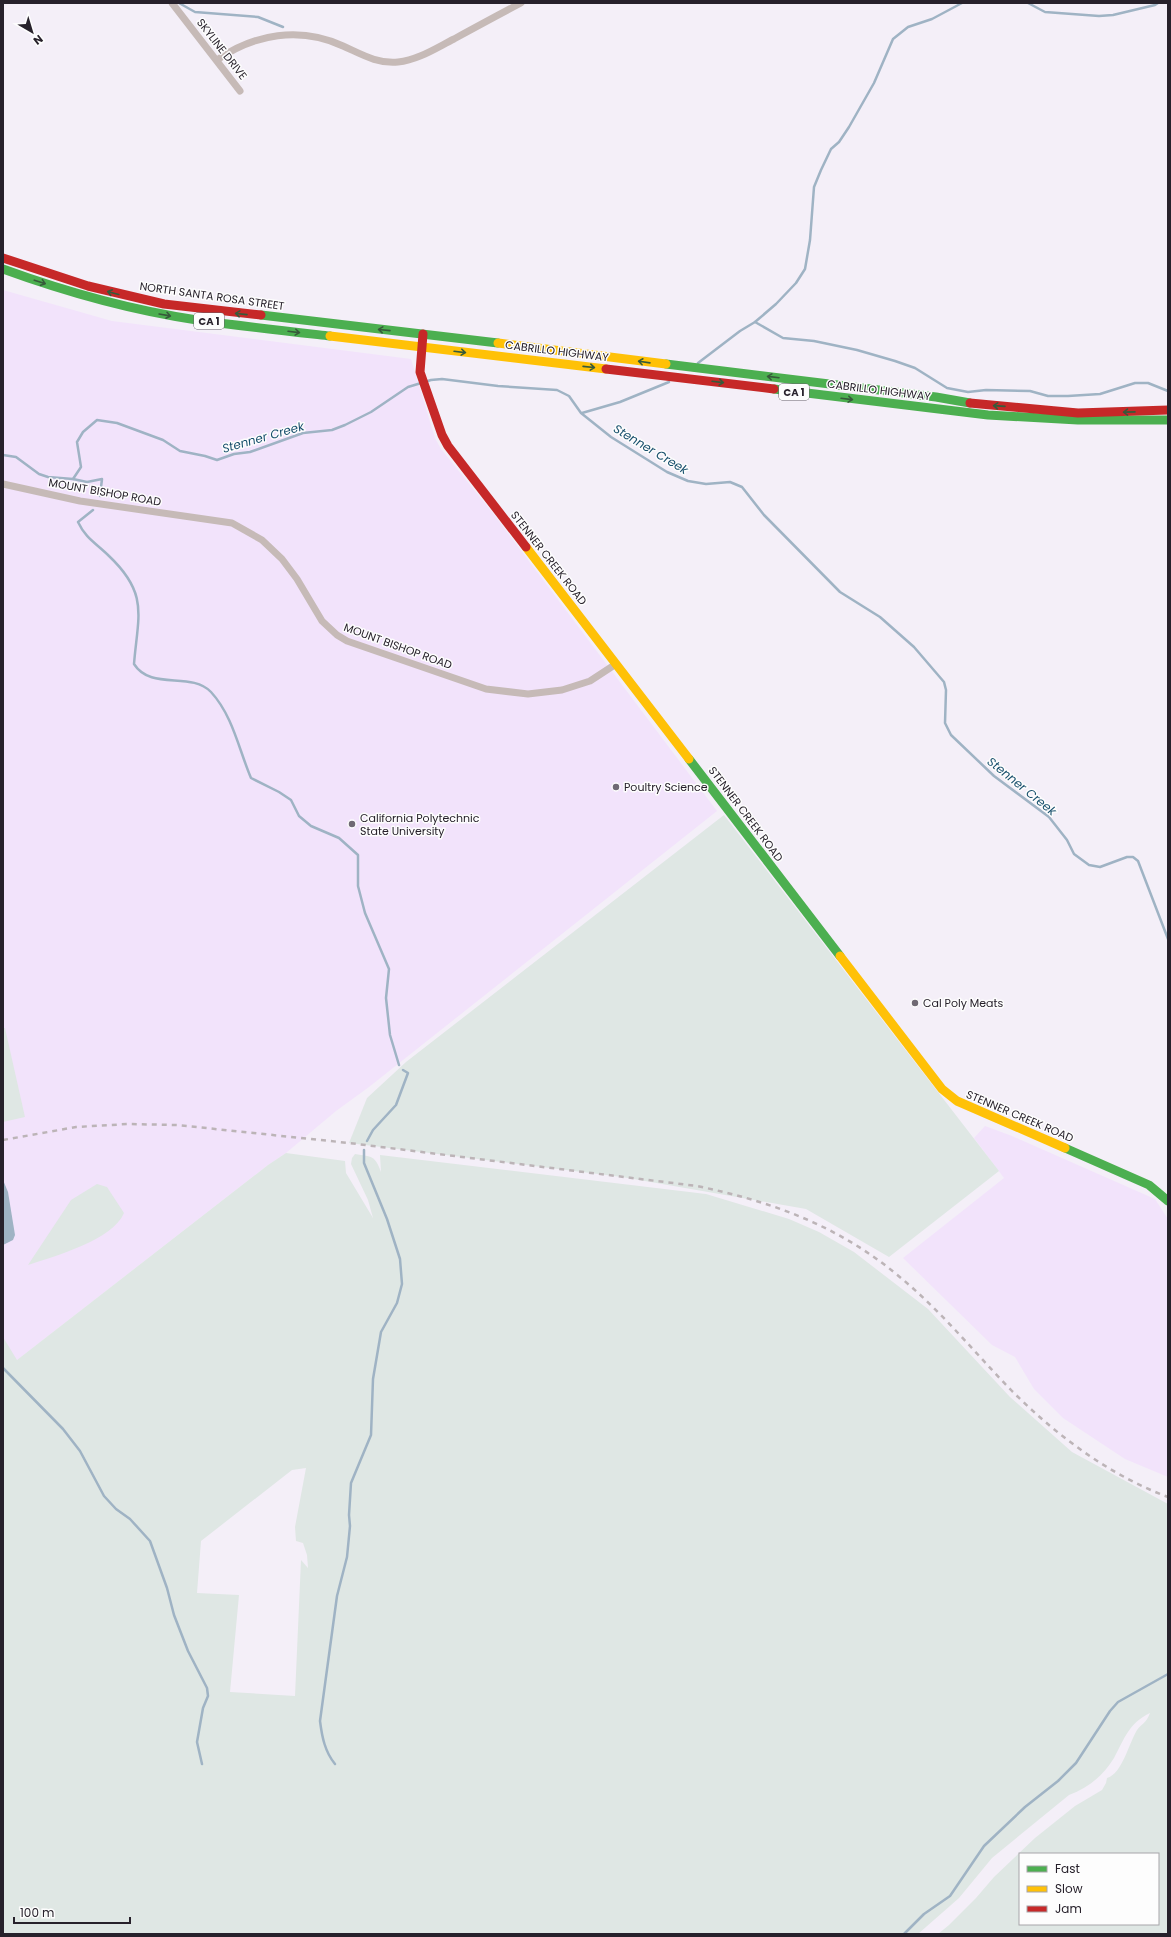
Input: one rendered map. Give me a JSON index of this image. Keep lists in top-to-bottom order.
{
  "streets": {
    "main road": [
      "NORTH SANTA ROSA STREET",
      "CA 1",
      "CABRILLO HIGHWAY",
      "STENNER CREEK ROAD"
    ],
    "street": ["SKYLINE DRIVE", "MOUNT BISHOP ROAD"]
  },
  "crossings": [
    ["NORTH SANTA ROSA STREET", "CABRILLO HIGHWAY"],
    ["NORTH SANTA ROSA STREET", "STENNER CREEK ROAD"],
    ["CA 1", "CABRILLO HIGHWAY"],
    ["CA 1", "STENNER CREEK ROAD"],
    ["CABRILLO HIGHWAY", "STENNER CREEK ROAD"],
    ["MOUNT BISHOP ROAD", "STENNER CREEK ROAD"]
  ],
  "water": ["Stenner Creek"],
  "places": ["Poultry Science", "California Polytechnic State University", "Cal Poly Meats"],
  "legend": ["Fast", "Slow", "Jam"],
  "scale_bar": "100 m",
  "north": "bottom right"
}
